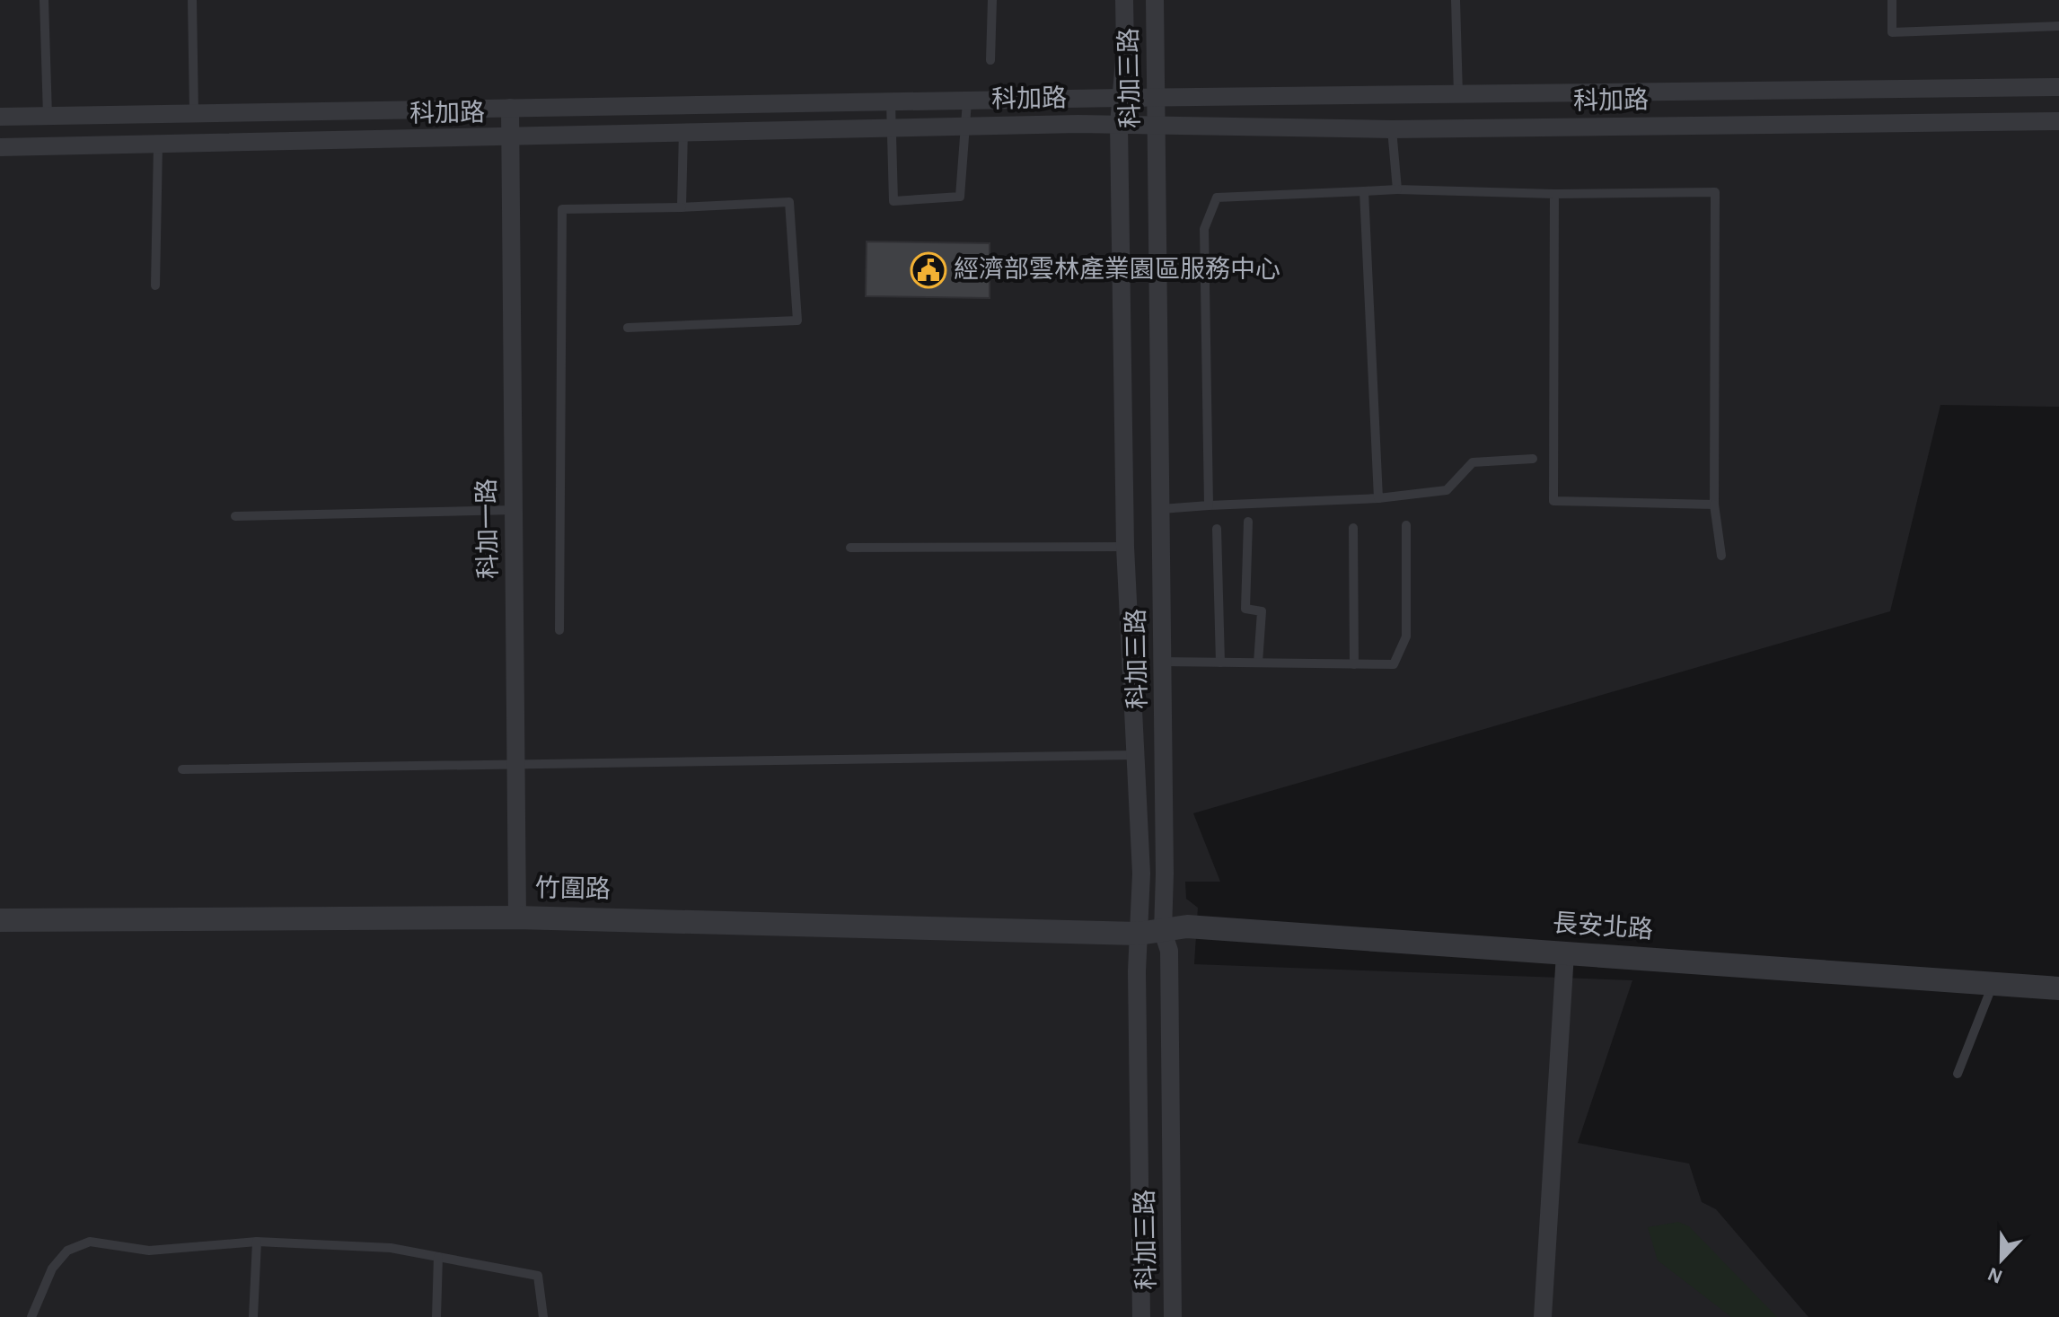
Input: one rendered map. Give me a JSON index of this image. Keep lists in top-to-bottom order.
{
  "streets": {
    "street": [
      "科加三路",
      "科加路",
      "科加一路",
      "竹圍路",
      "長安北路"
    ]
  },
  "crossings": [
    ["科加三路", "科加路"],
    ["科加三路", "竹圍路"],
    ["科加三路", "長安北路"],
    ["科加路", "科加一路"],
    ["科加一路", "竹圍路"],
    ["竹圍路", "長安北路"]
  ],
  "places": {
    "public building": ["經濟部雲林產業園區服務中心"]
  },
  "north": "bottom"
}
